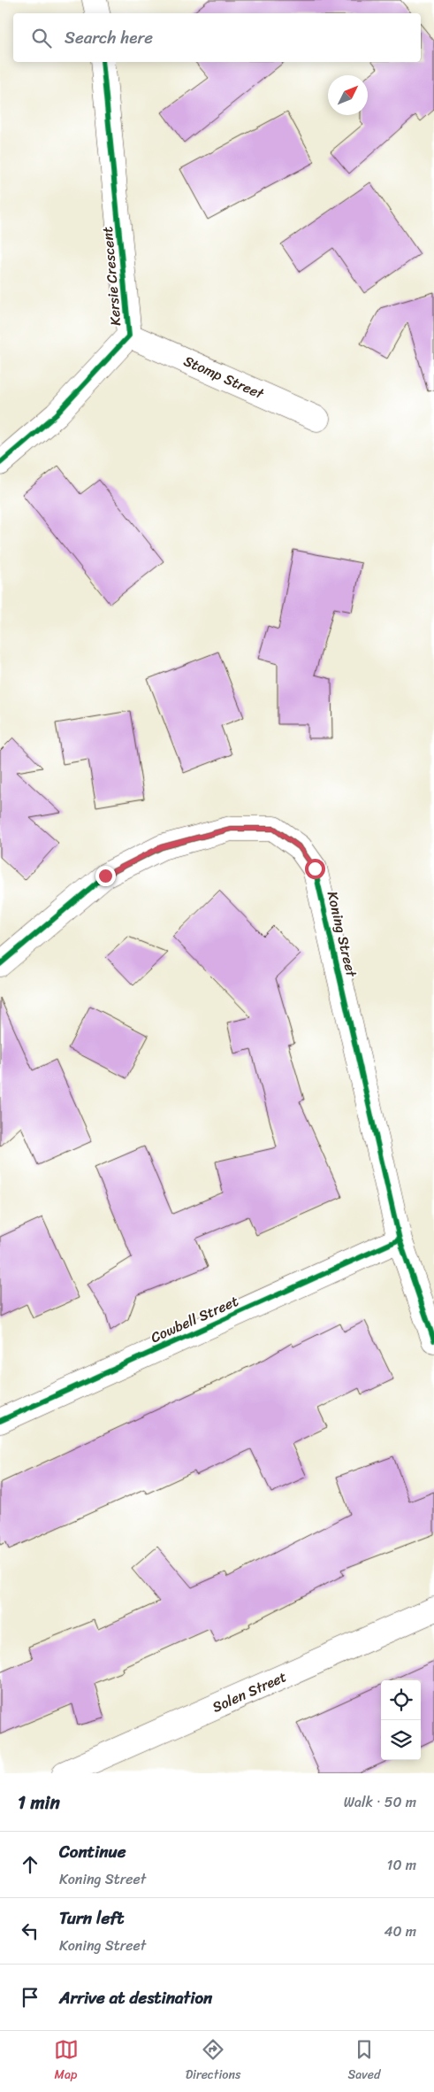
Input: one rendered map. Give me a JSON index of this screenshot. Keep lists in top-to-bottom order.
{
  "streets": {
    "street": [
      "Kersie Crescent",
      "Stomp Street",
      "Koning Street",
      "Cowbell Street",
      "Solen Street"
    ]
  },
  "crossings": [
    ["Kersie Crescent", "Stomp Street"],
    ["Koning Street", "Cowbell Street"]
  ],
  "north": "top right",
  "page": {
    "search": "Search here",
    "heading": ["1 min", "Walk · 50 m"],
    "list": [
      ["Continue", "Koning Street", "10 m"],
      ["Turn left", "Koning Street", "40 m"],
      "Arrive at destination"
    ],
    "nav": ["Map", "Directions", "Saved"]
  }
}
